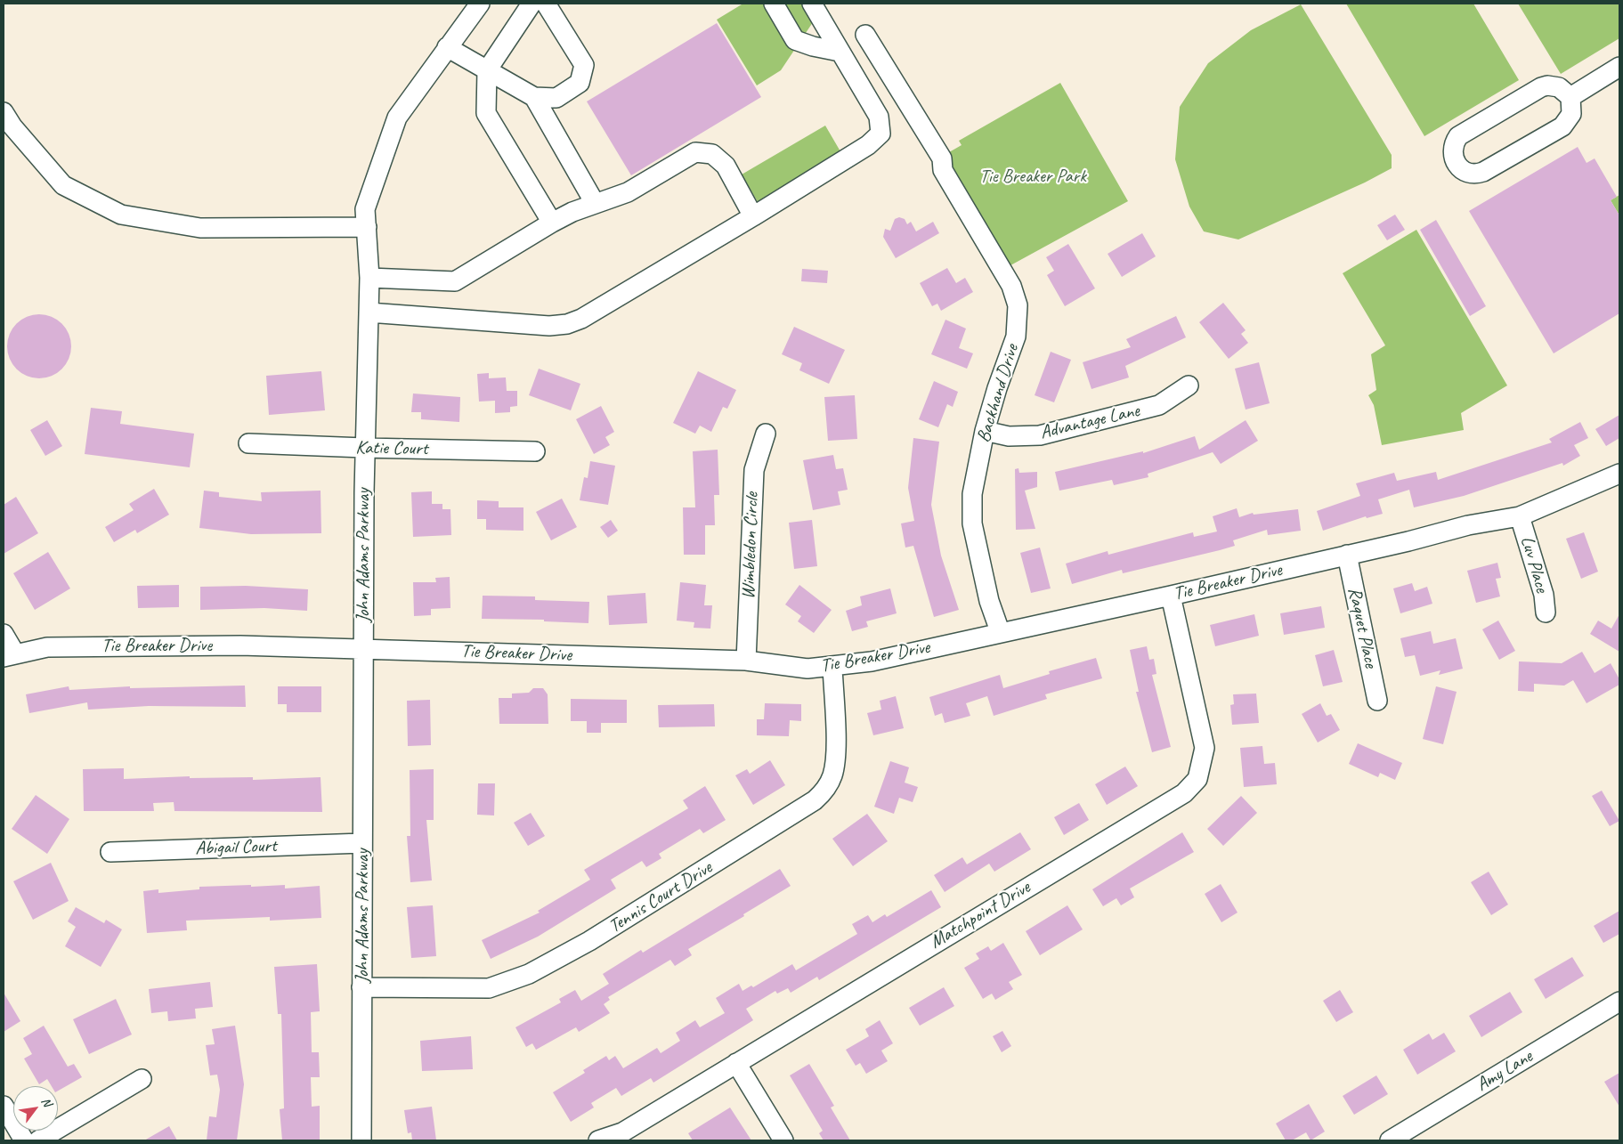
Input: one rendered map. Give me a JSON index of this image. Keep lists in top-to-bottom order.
{
  "streets": {
    "street": [
      "Backhand Drive",
      "Advantage Lane",
      "Katie Court",
      "Wimbledon Circle",
      "John Adams Parkway",
      "Luv Place",
      "Tie Breaker Drive",
      "Raquet Place",
      "Abigail Court",
      "Tennis Court Drive",
      "Matchpoint Drive",
      "Amy Lane"
    ]
  },
  "crossings": [
    ["Backhand Drive", "Advantage Lane"],
    ["Backhand Drive", "Tie Breaker Drive"],
    ["Katie Court", "John Adams Parkway"],
    ["Wimbledon Circle", "Tie Breaker Drive"],
    ["John Adams Parkway", "Tie Breaker Drive"],
    ["John Adams Parkway", "Abigail Court"],
    ["John Adams Parkway", "Tennis Court Drive"],
    ["Luv Place", "Tie Breaker Drive"],
    ["Tie Breaker Drive", "Raquet Place"],
    ["Tie Breaker Drive", "Tennis Court Drive"],
    ["Tie Breaker Drive", "Matchpoint Drive"]
  ],
  "parks": ["Tie Breaker Park"],
  "north": "top right"
}
